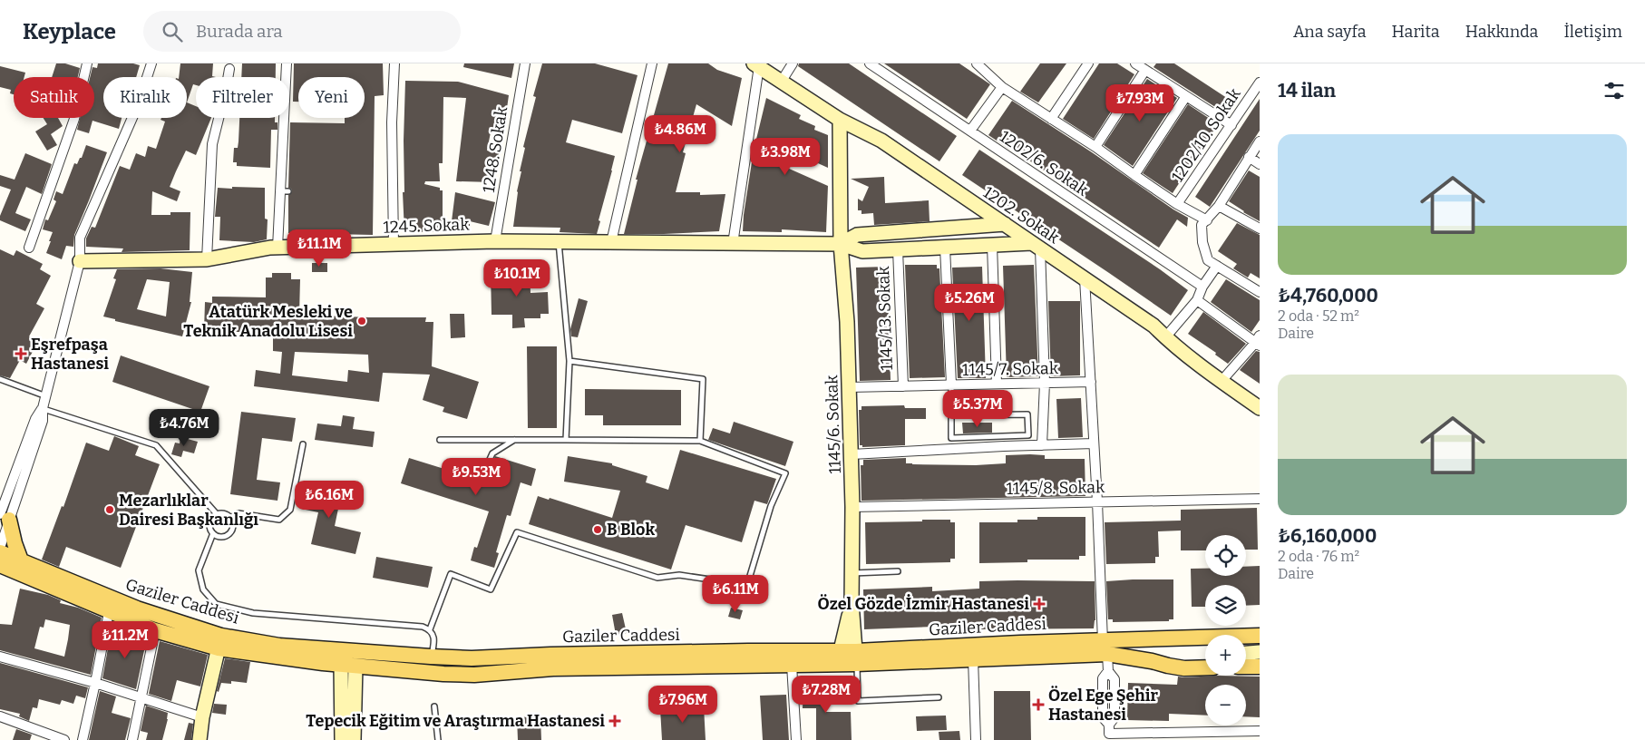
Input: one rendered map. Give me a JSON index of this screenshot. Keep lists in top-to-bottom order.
{
  "streets": {
    "main road": ["Gaziler Caddesi"],
    "street": [
      "1202/10. Sokak",
      "1248. Sokak",
      "1202/6. Sokak",
      "1202. Sokak",
      "1245. Sokak",
      "1145/13. Sokak",
      "1145/7. Sokak",
      "1145/6. Sokak",
      "1145/8. Sokak"
    ]
  },
  "crossings": [
    ["1248. Sokak", "1245. Sokak"],
    ["1202. Sokak", "1145/6. Sokak"],
    ["1245. Sokak", "1145/6. Sokak"],
    ["1145/13. Sokak", "1145/7. Sokak"],
    ["1145/7. Sokak", "1145/6. Sokak"],
    ["1145/6. Sokak", "1145/8. Sokak"],
    ["1145/6. Sokak", "Gaziler Caddesi"]
  ],
  "places": {
    "other": ["Atatürk Mesleki ve Teknik Anadolu Lisesi", "Mezarlıklar Dairesi Başkanlığı", "B Blok"],
    "health": [
      "Eşrefpaşa Hastanesi",
      "Özel Gözde İzmir Hastanesi",
      "Özel Ege Şehir Hastanesi",
      "Tepecik Eğitim ve Araştırma Hastanesi"
    ]
  },
  "page": {
    "header": "Keyplace",
    "search": "Burada ara",
    "nav": [
      "Ana sayfa",
      "Harita",
      "Hakkında",
      "İletişim"
    ],
    "heading": "14 ilan",
    "chip": [
      "Satılık",
      "Kiralık",
      "Filtreler",
      "Yeni"
    ],
    "price": [
      "₺7.93M",
      "₺4.86M",
      "₺3.98M",
      "₺11.1M",
      "₺10.1M",
      "₺5.26M",
      "₺5.37M",
      "₺4.76M",
      "₺9.53M",
      "₺6.16M",
      "₺6.11M",
      "₺11.2M",
      "₺7.28M",
      "₺7.96M"
    ],
    "list": [
      {
        "name": "₺4,760,000",
        "note": "2 oda · 52 m² · Daire"
      },
      {
        "name": "₺6,160,000",
        "note": "2 oda · 76 m² · Daire"
      }
    ],
    "map_buttons": ["+", "−"]
  }
}
